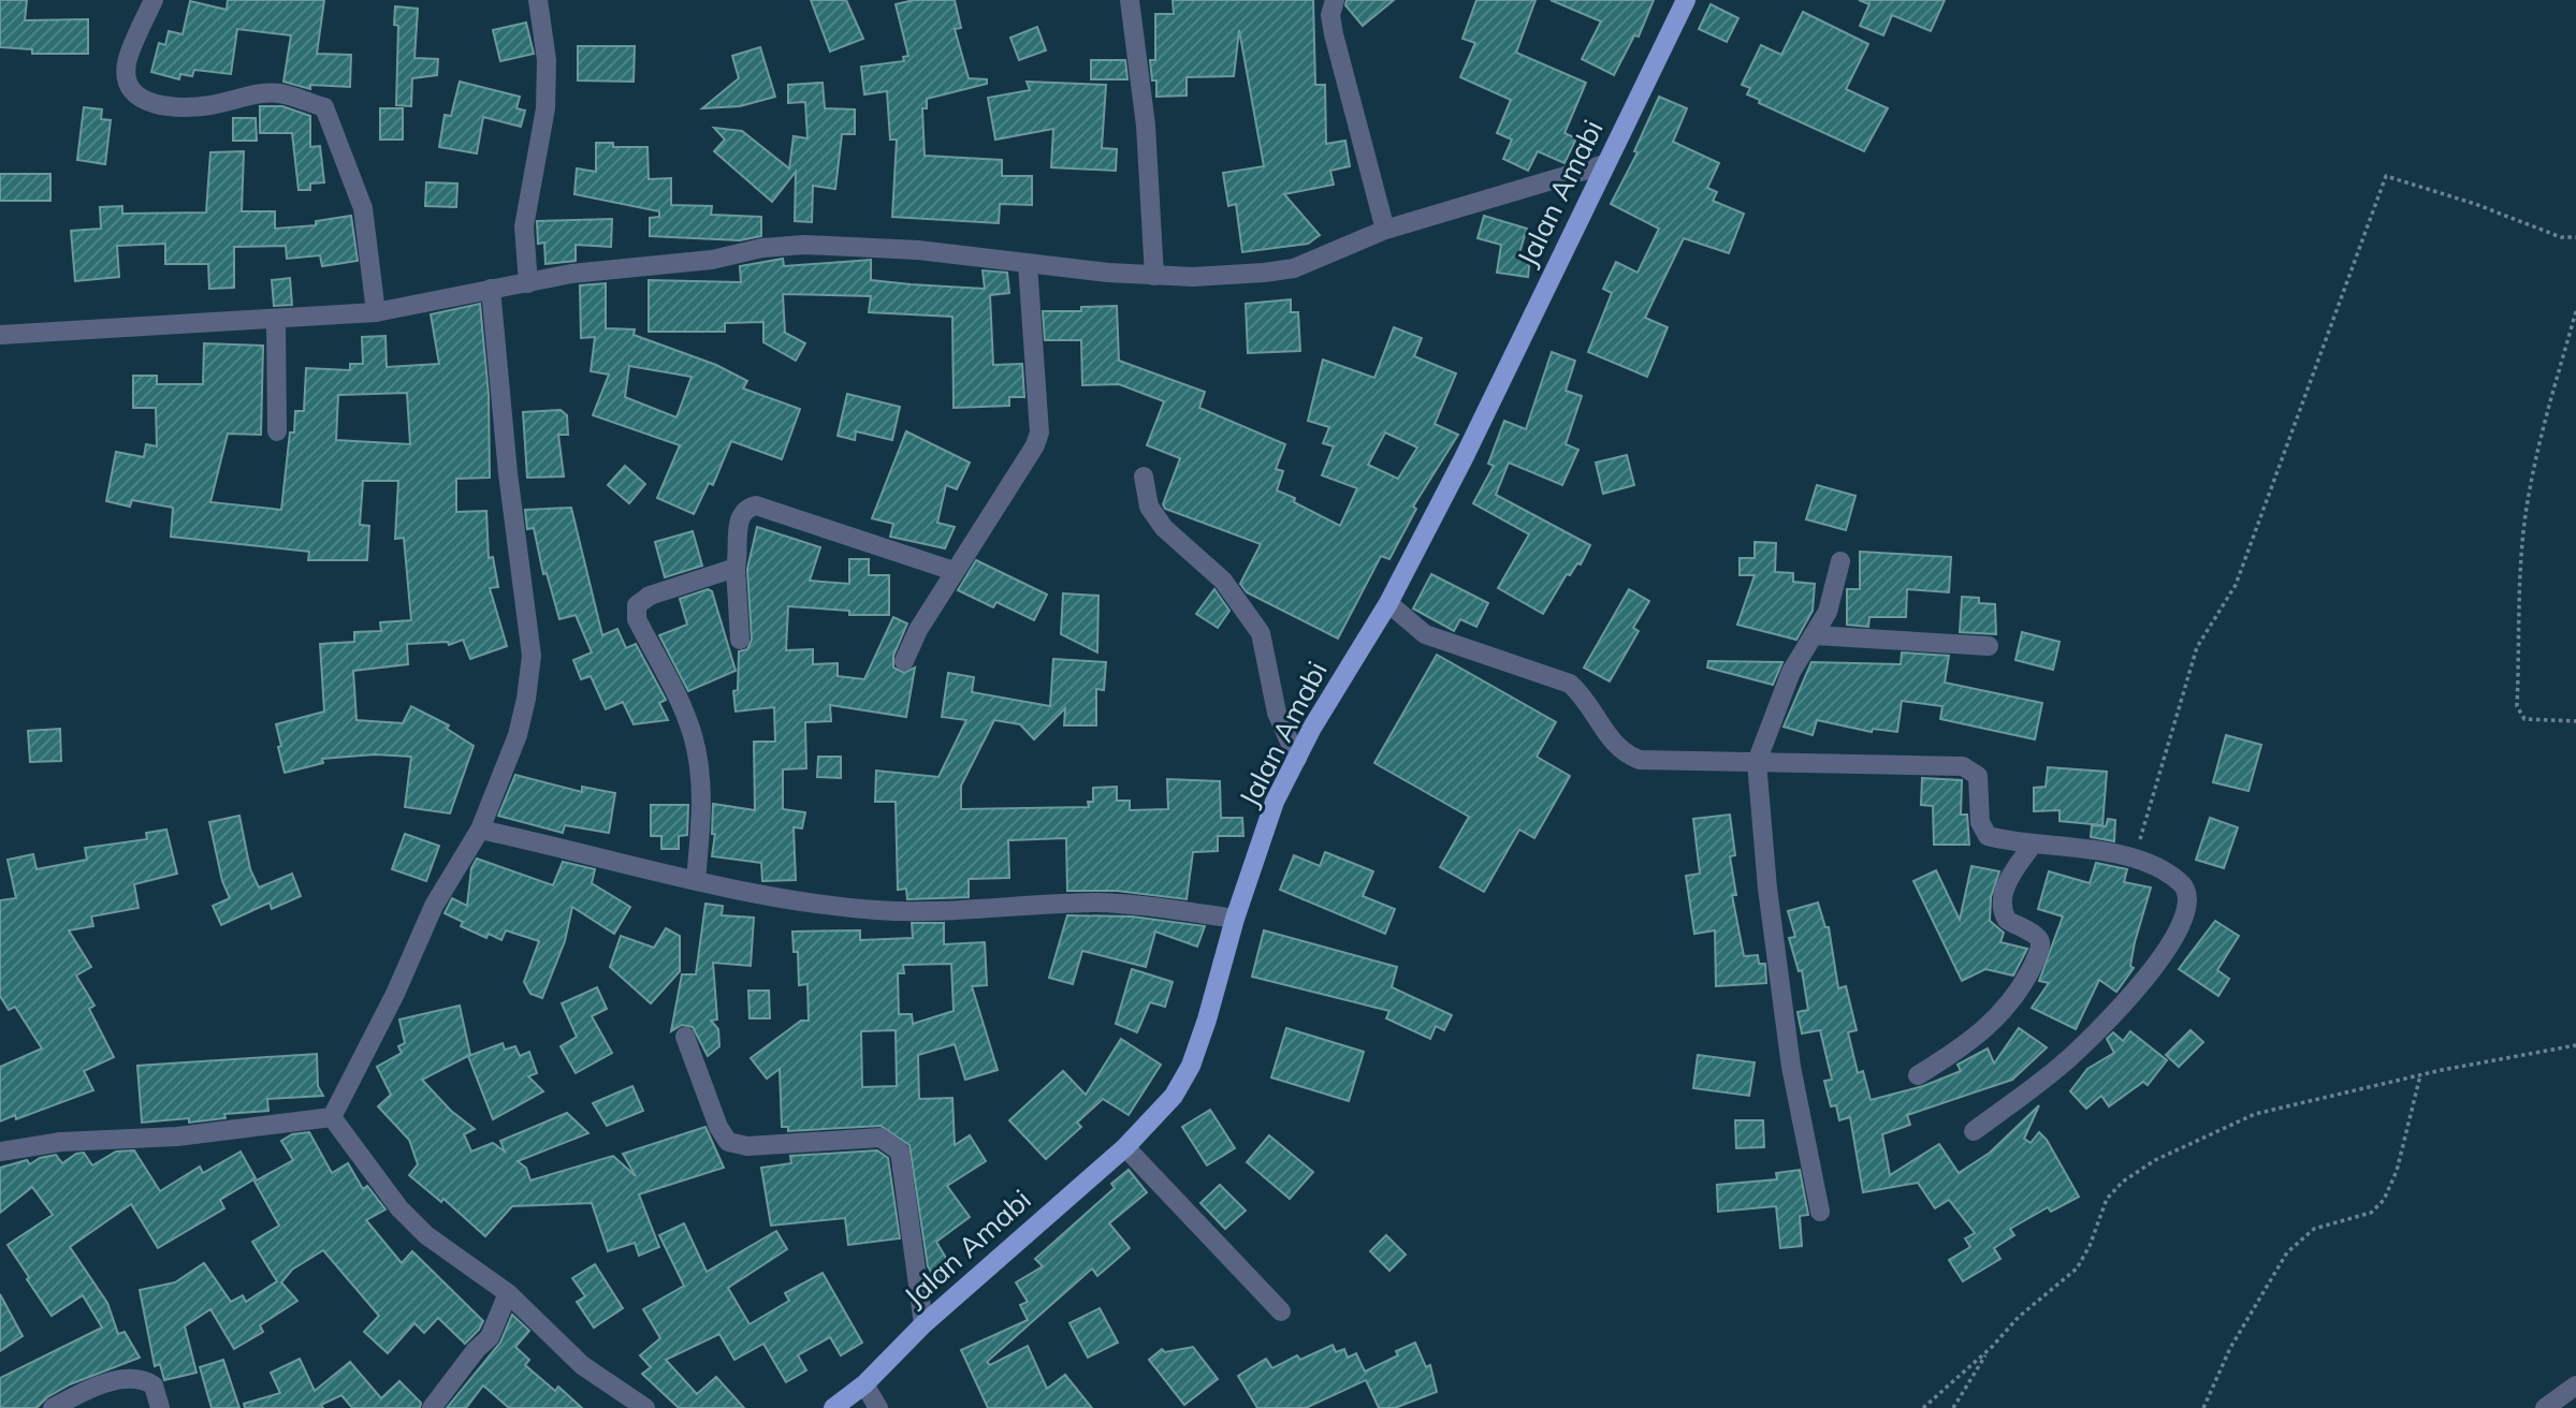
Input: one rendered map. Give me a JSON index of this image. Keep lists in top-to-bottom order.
{
  "streets": {
    "main road": ["Jalan Amabi"]
  }
}
